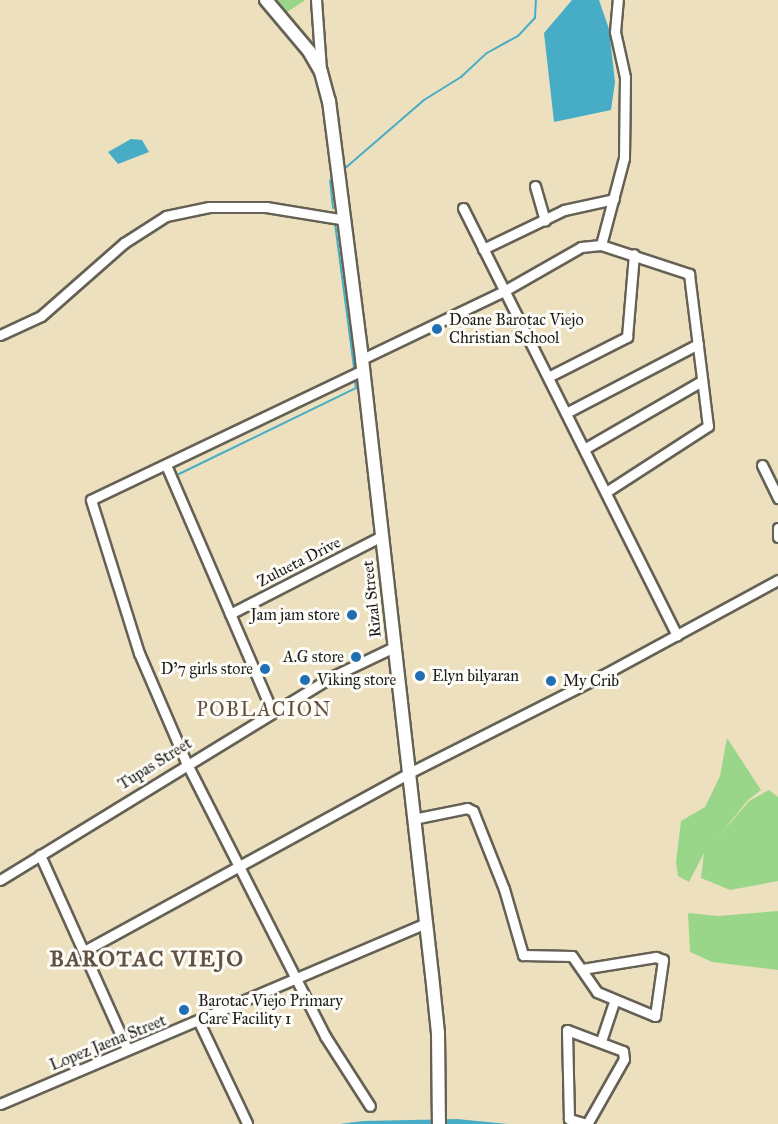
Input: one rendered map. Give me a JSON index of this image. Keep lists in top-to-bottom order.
{
  "streets": {
    "main road": ["Rizal Street"],
    "street": ["Zulueta Drive", "Tupas Street", "Lopez Jaena Street"]
  },
  "crossings": [
    ["Zulueta Drive", "Rizal Street"],
    ["Rizal Street", "Tupas Street"],
    ["Rizal Street", "Lopez Jaena Street"]
  ],
  "districts": ["POBLACION", "BAROTAC VIEJO"],
  "places": [
    "Doane Barotac Viejo Christian School",
    "Jam jam store",
    "A.G store",
    "D'7 girls store",
    "Elyn bilyaran",
    "Viking store",
    "My Crib",
    "Barotac Viejo Primary Care Facility 1"
  ]
}
